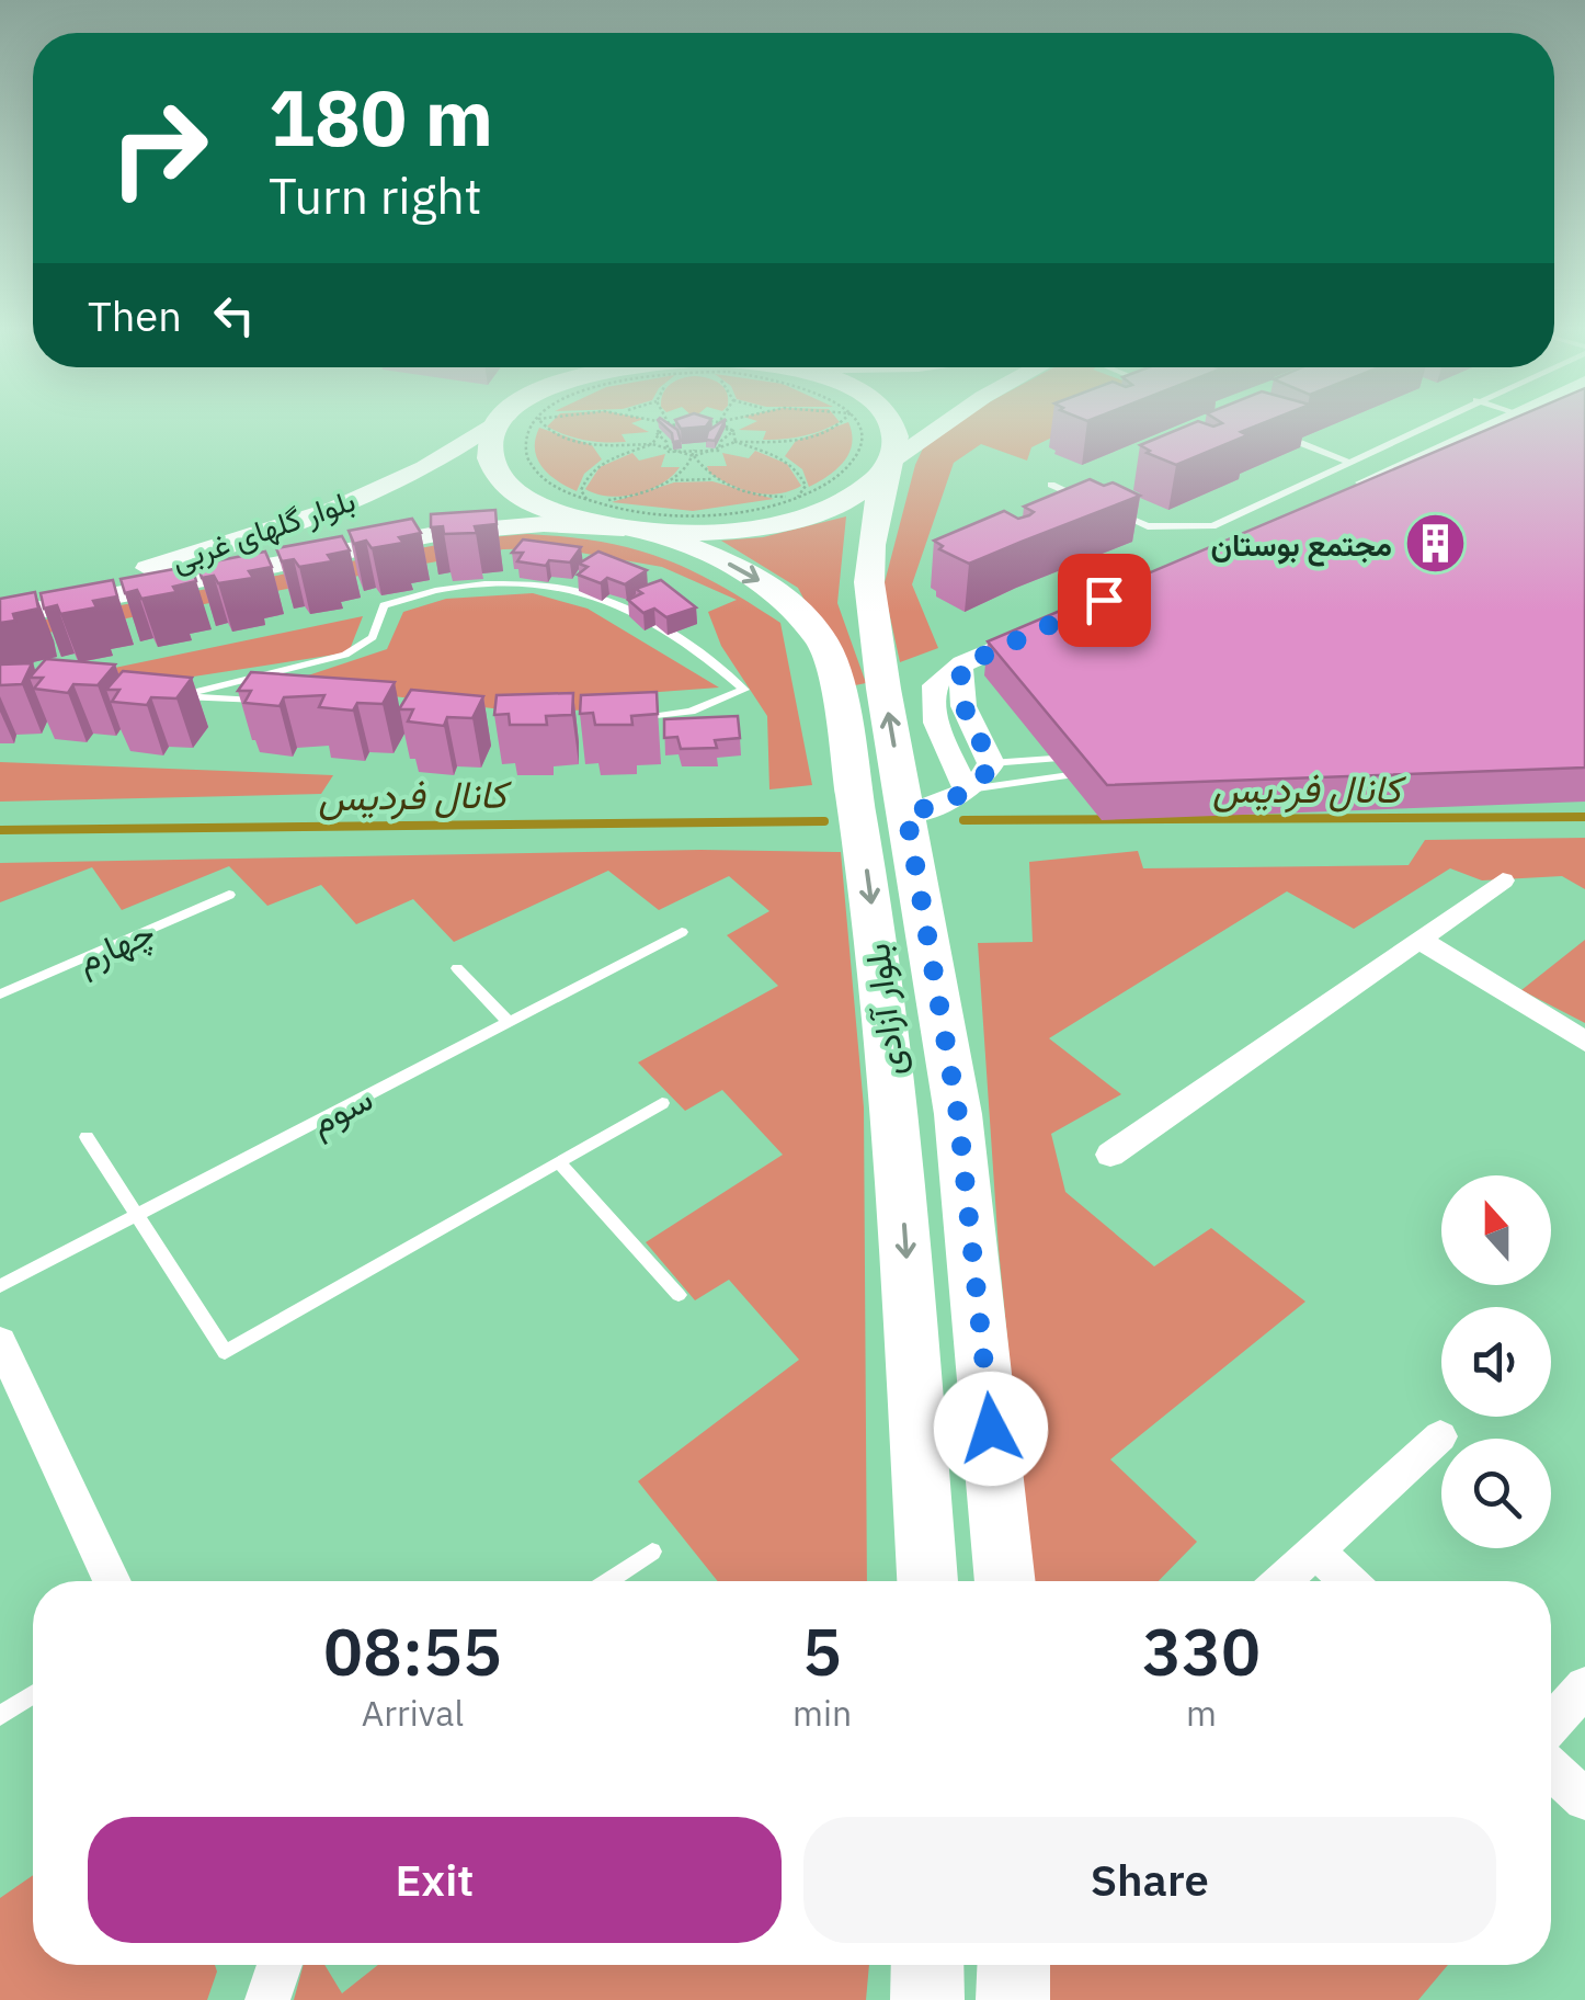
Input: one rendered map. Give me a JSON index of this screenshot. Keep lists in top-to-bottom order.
{
  "streets": {
    "main road": ["بلوار گلهای غربی", "بلوار آزادی"],
    "lane": ["چهارم", "سوم"]
  },
  "crossings": [
    ["بلوار گلهای غربی", "بلوار آزادی"]
  ],
  "water": ["کانال فردیس"],
  "places": {
    "building": ["مجتمع بوستان"]
  },
  "north": "top",
  "page": {
    "turn": ["180 m", "Turn right"],
    "then": "Then",
    "eta": [
      "08:55",
      "Arrival",
      "5",
      "min",
      "330",
      "m"
    ],
    "buttons": ["Exit", "Share"]
  }
}
